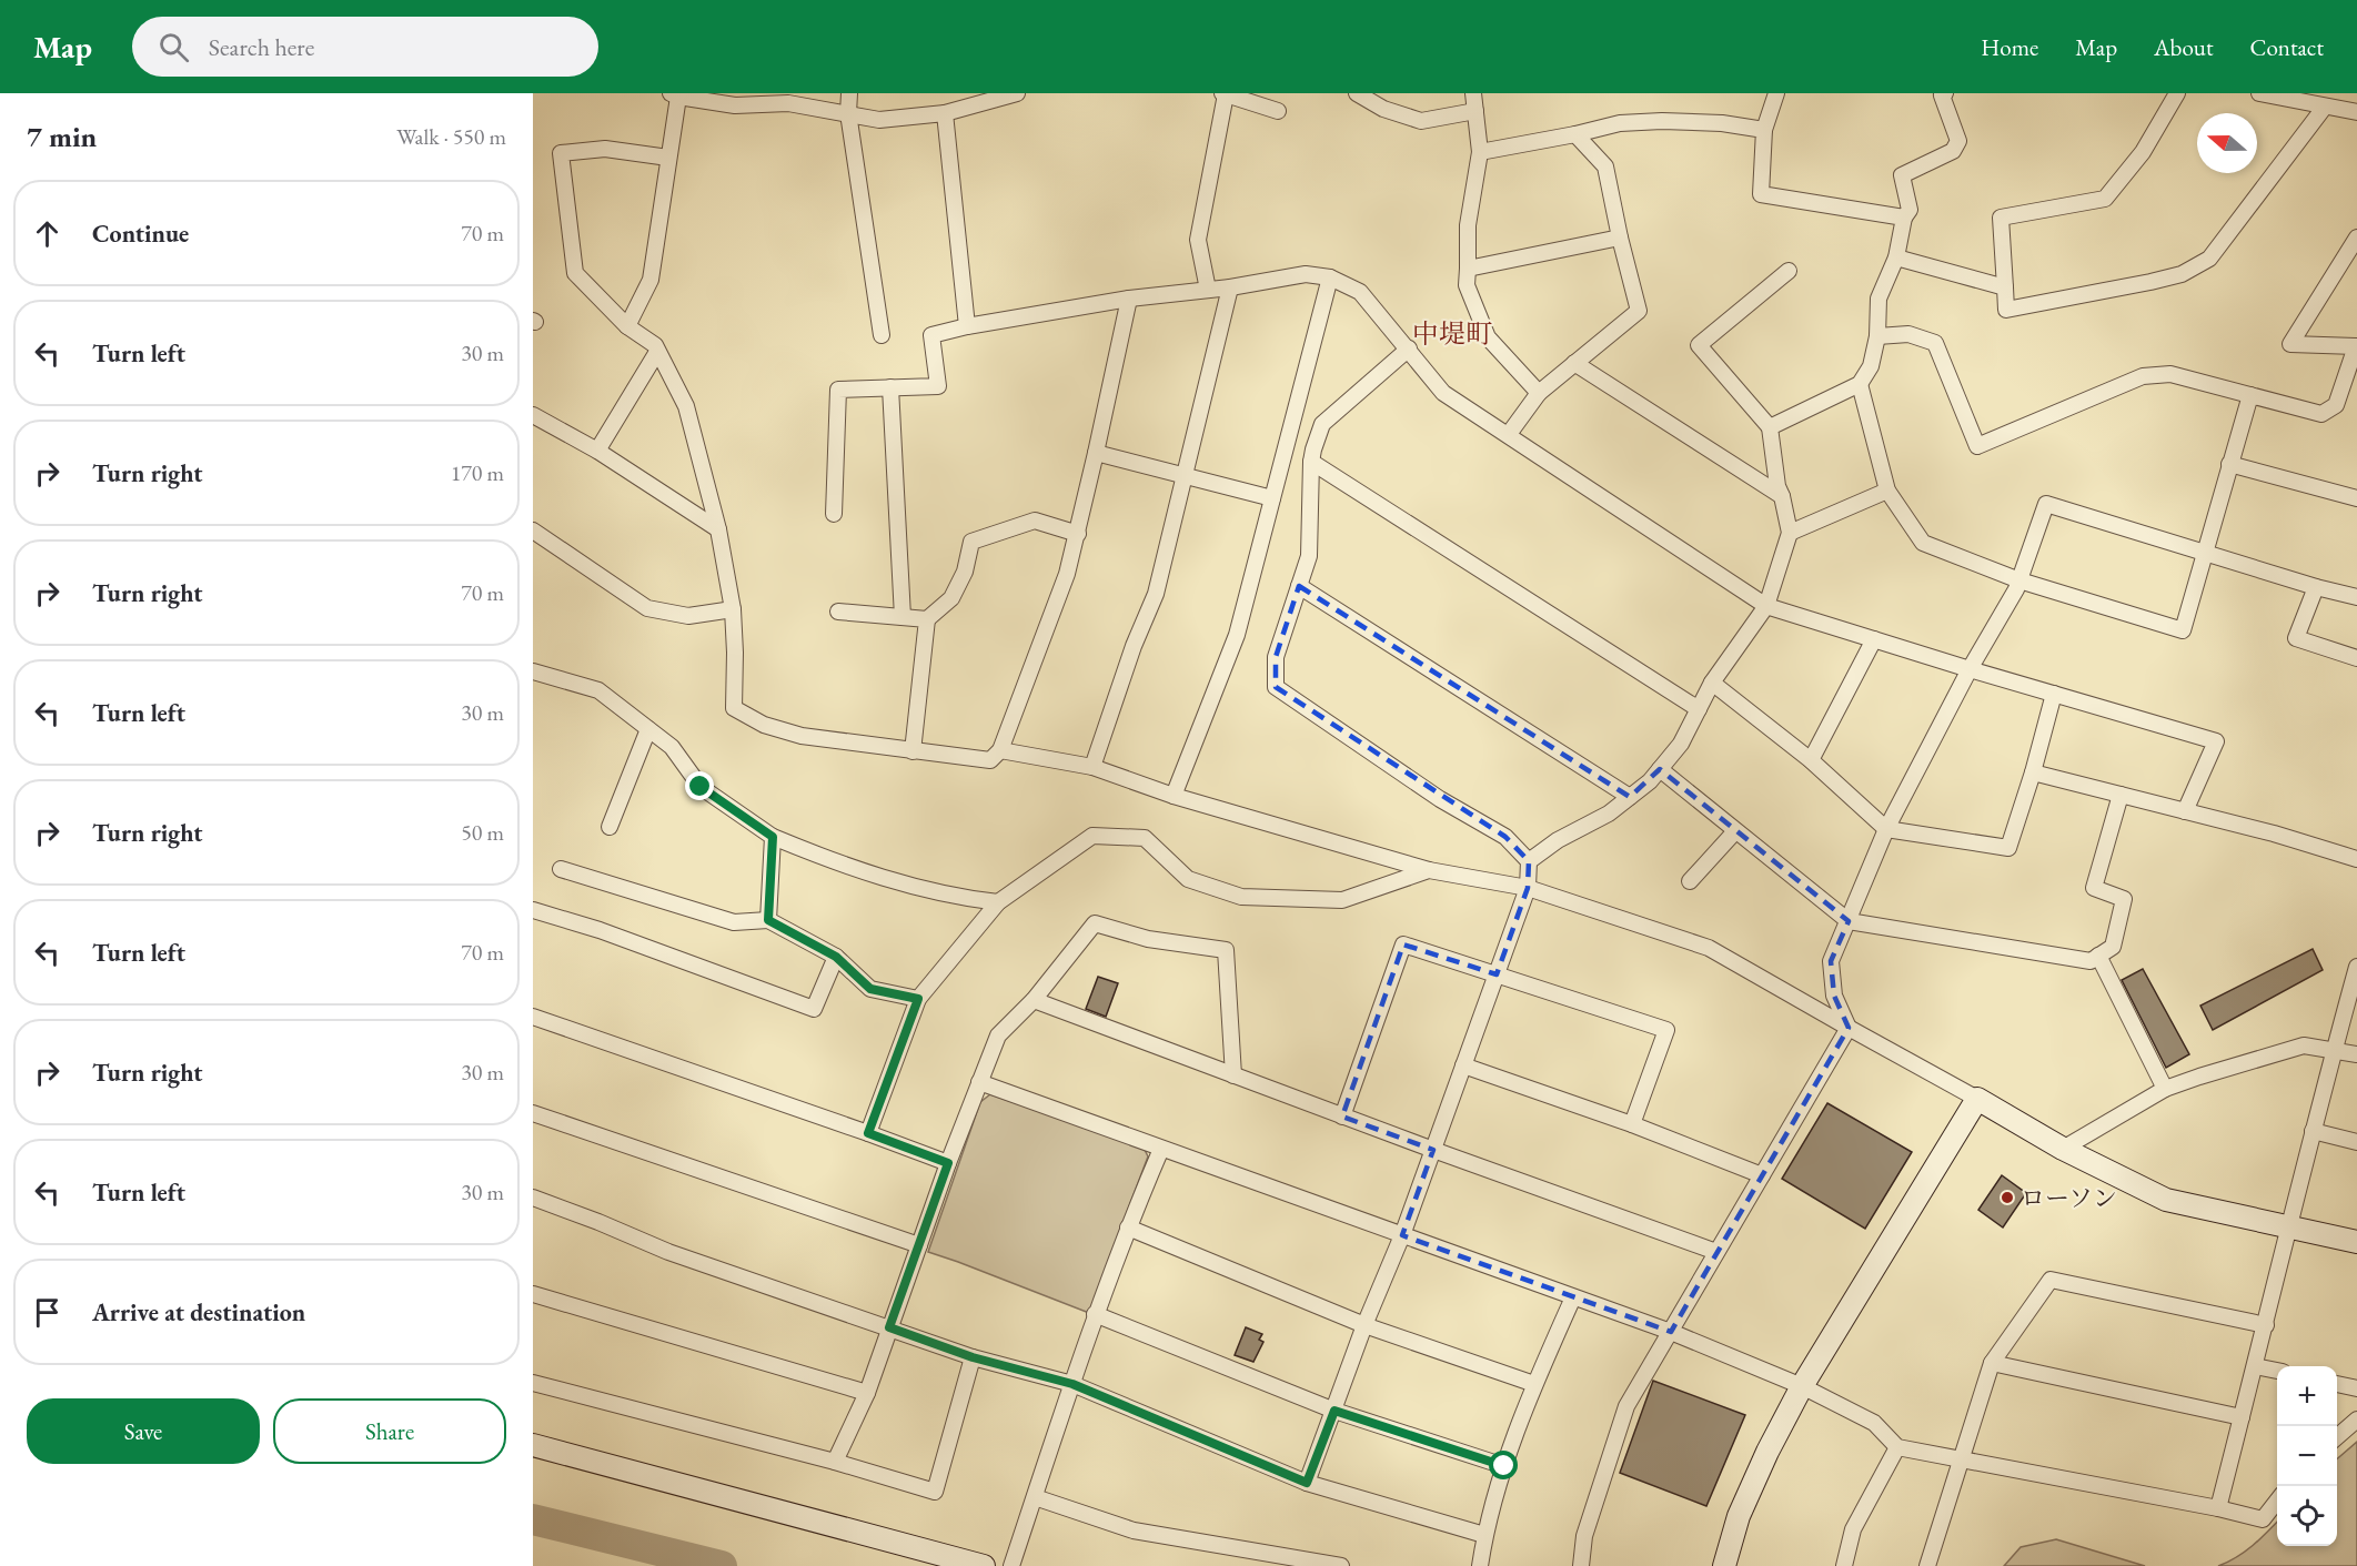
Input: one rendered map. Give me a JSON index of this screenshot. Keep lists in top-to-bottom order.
{
  "districts": ["中堤町"],
  "places": ["ローソン"],
  "north": "left",
  "page": {
    "header": "Map",
    "search": "Search here",
    "nav": [
      "Home",
      "Map",
      "About",
      "Contact"
    ],
    "heading": ["7 min", "Walk · 550 m"],
    "list": [
      ["Continue", "70 m"],
      ["Turn left", "30 m"],
      ["Turn right", "170 m"],
      ["Turn right", "70 m"],
      ["Turn left", "30 m"],
      ["Turn right", "50 m"],
      ["Turn left", "70 m"],
      ["Turn right", "30 m"],
      ["Turn left", "30 m"],
      "Arrive at destination"
    ],
    "map_buttons": ["+", "−"],
    "buttons": ["Save", "Share"]
  }
}
